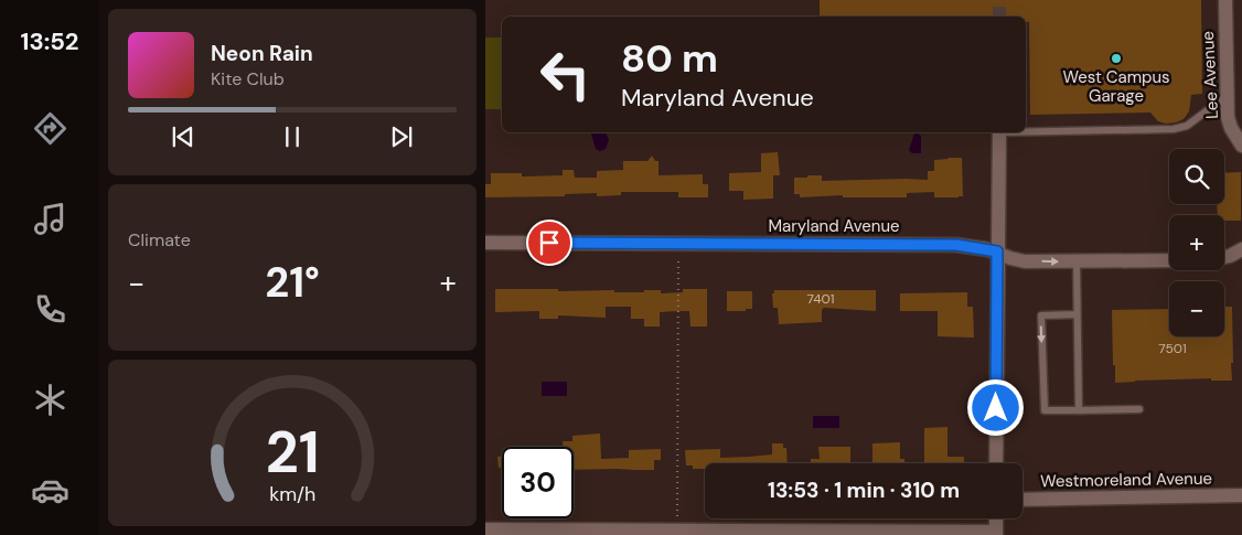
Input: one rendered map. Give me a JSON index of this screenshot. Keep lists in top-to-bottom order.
{
  "streets": {
    "street": ["Lee Avenue", "Maryland Avenue", "Westmoreland Avenue"]
  },
  "places": ["West Campus Garage"],
  "house_numbers": ["7401", "7501"],
  "page": {
    "tabs": "13:52",
    "turn": ["80 m", "Maryland Avenue"],
    "song": ["Neon Rain", "Kite Club"],
    "map_buttons": ["+", "−"],
    "tile": "Climate",
    "heat": ["−", "21°", "+"],
    "limit": "30",
    "trip": "13:53 · 1 min · 310 m",
    "gauge": ["21", "km/h"]
  }
}
